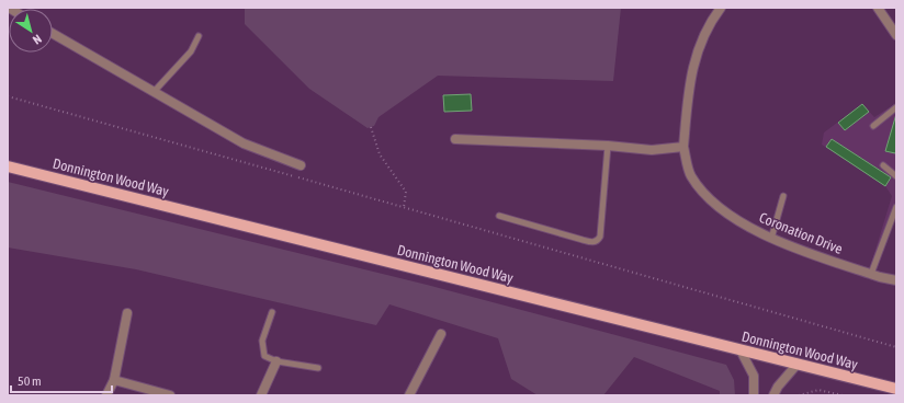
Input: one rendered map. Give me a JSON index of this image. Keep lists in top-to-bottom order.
{
  "streets": {
    "main road": ["Donnington Wood Way"],
    "street": ["Coronation Drive"]
  },
  "scale_bar": "50 m",
  "north": "bottom right"
}
